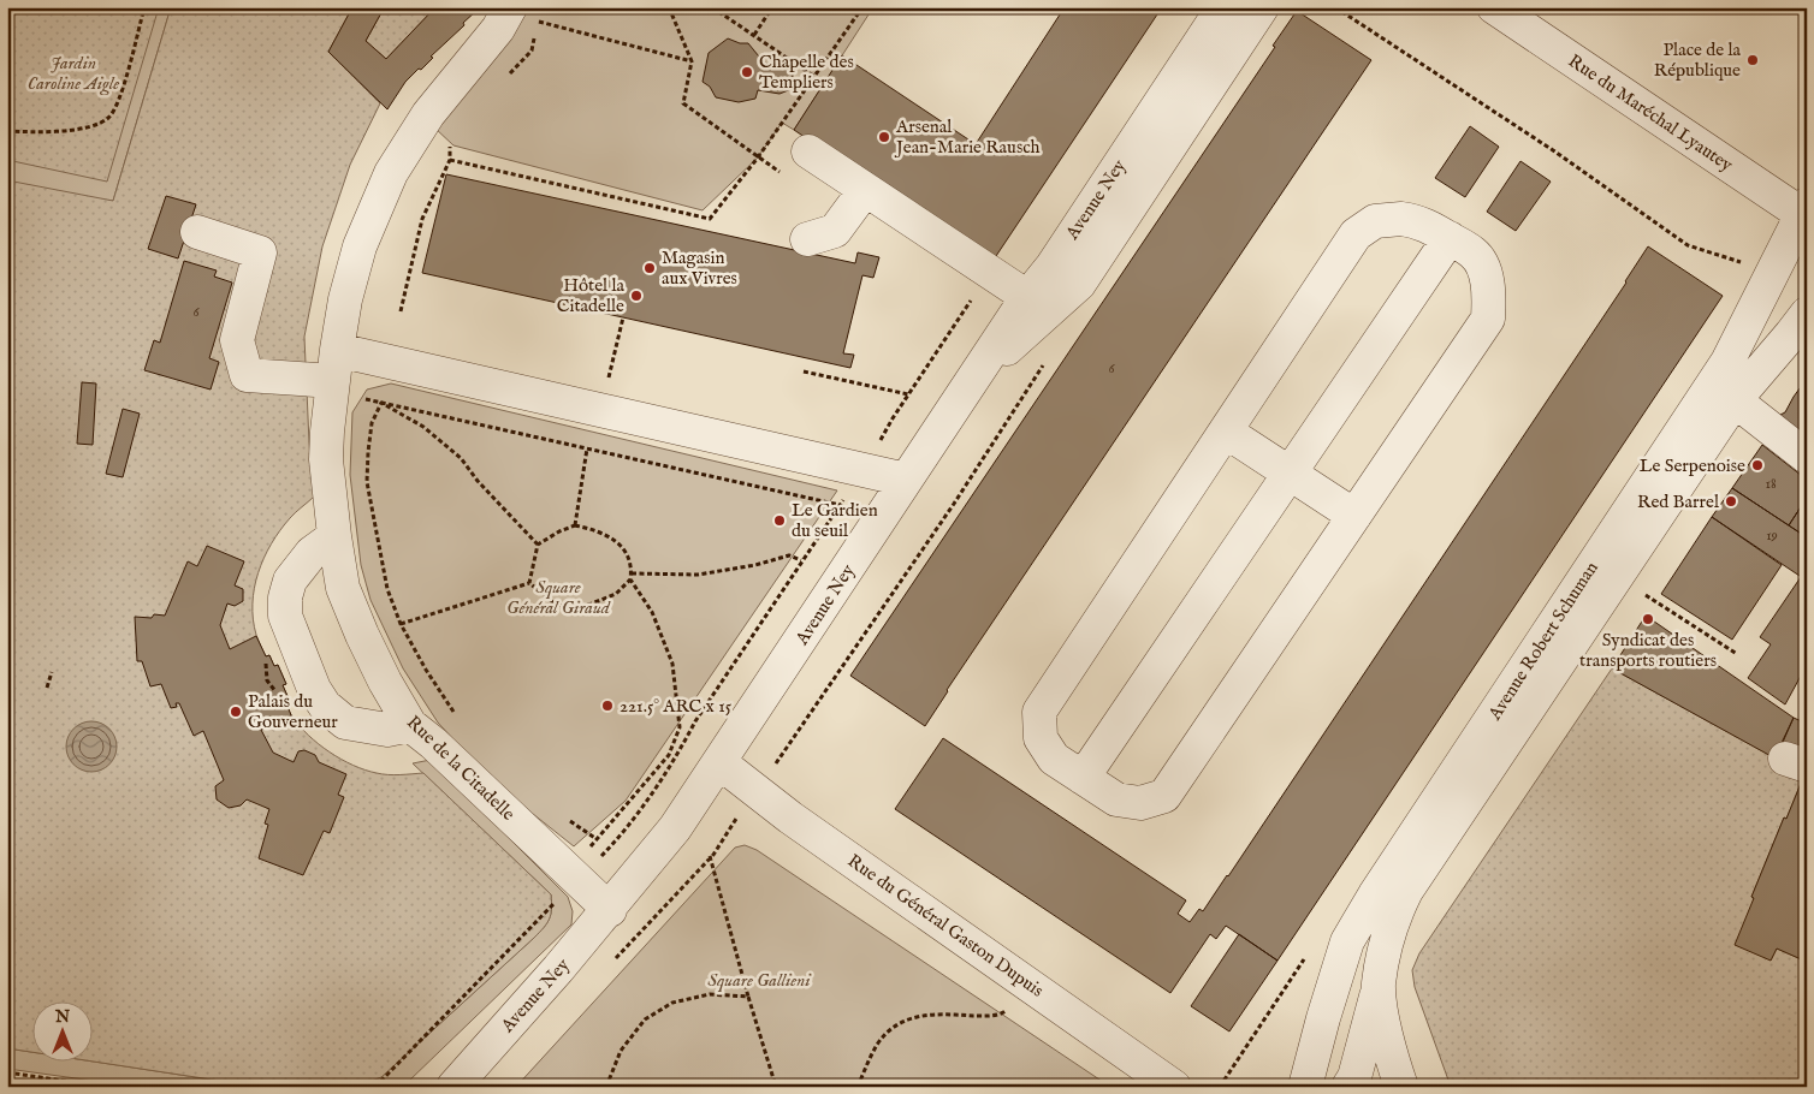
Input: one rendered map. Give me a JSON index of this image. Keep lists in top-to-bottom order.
{
  "streets": {
    "street": [
      "Rue du Maréchal Lyautey",
      "Avenue Ney",
      "Avenue Robert Schuman",
      "Rue de la Citadelle",
      "Rue du Général Gaston Dupuis"
    ]
  },
  "crossings": [
    ["Rue du Maréchal Lyautey", "Avenue Robert Schuman"],
    ["Avenue Ney", "Rue de la Citadelle"],
    ["Avenue Ney", "Rue du Général Gaston Dupuis"]
  ],
  "parks": ["Jardin Caroline Aigle", "Square Général Giraud", "Square Gallieni"],
  "places": [
    "Place de la République",
    "Chapelle des Templiers",
    "Arsenal Jean-Marie Rausch",
    "Magasin aux Vivres",
    "Hôtel la Citadelle",
    "Le Serpenoise",
    "Red Barrel",
    "Le Gardien du seuil",
    "Syndicat des transports routiers",
    "221.5° ARC x 15",
    "Palais du Gouverneur"
  ],
  "house_numbers": [
    "6",
    "6",
    "18",
    "19"
  ],
  "north": "top"
}
